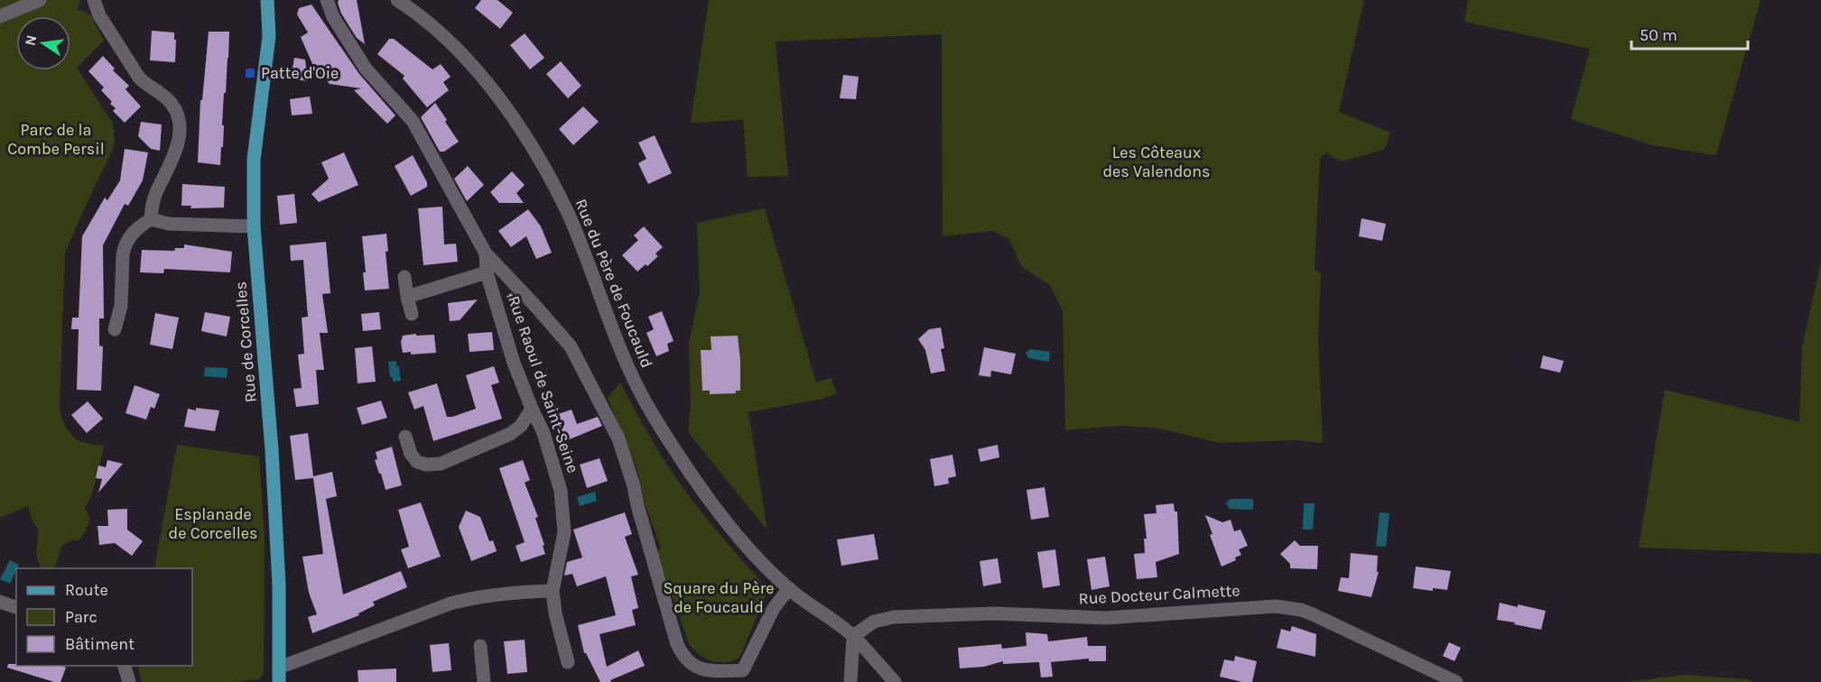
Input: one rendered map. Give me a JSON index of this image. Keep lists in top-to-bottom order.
{
  "streets": {
    "main road": ["Rue de Corcelles"],
    "street": ["Rue du Père de Foucauld", "Rue Raoul de Saint-Seine", "Rue Docteur Calmette"]
  },
  "crossings": [
    ["Rue du Père de Foucauld", "Rue Docteur Calmette"]
  ],
  "parks": [
    "Parc de la Combe Persil",
    "Les Côteaux des Valendons",
    "Esplanade de Corcelles",
    "Square du Père de Foucauld"
  ],
  "places": {
    "transit": ["Patte d'Oie"]
  },
  "legend": ["Route", "Parc", "Bâtiment"],
  "scale_bar": "50 m",
  "north": "left"
}
